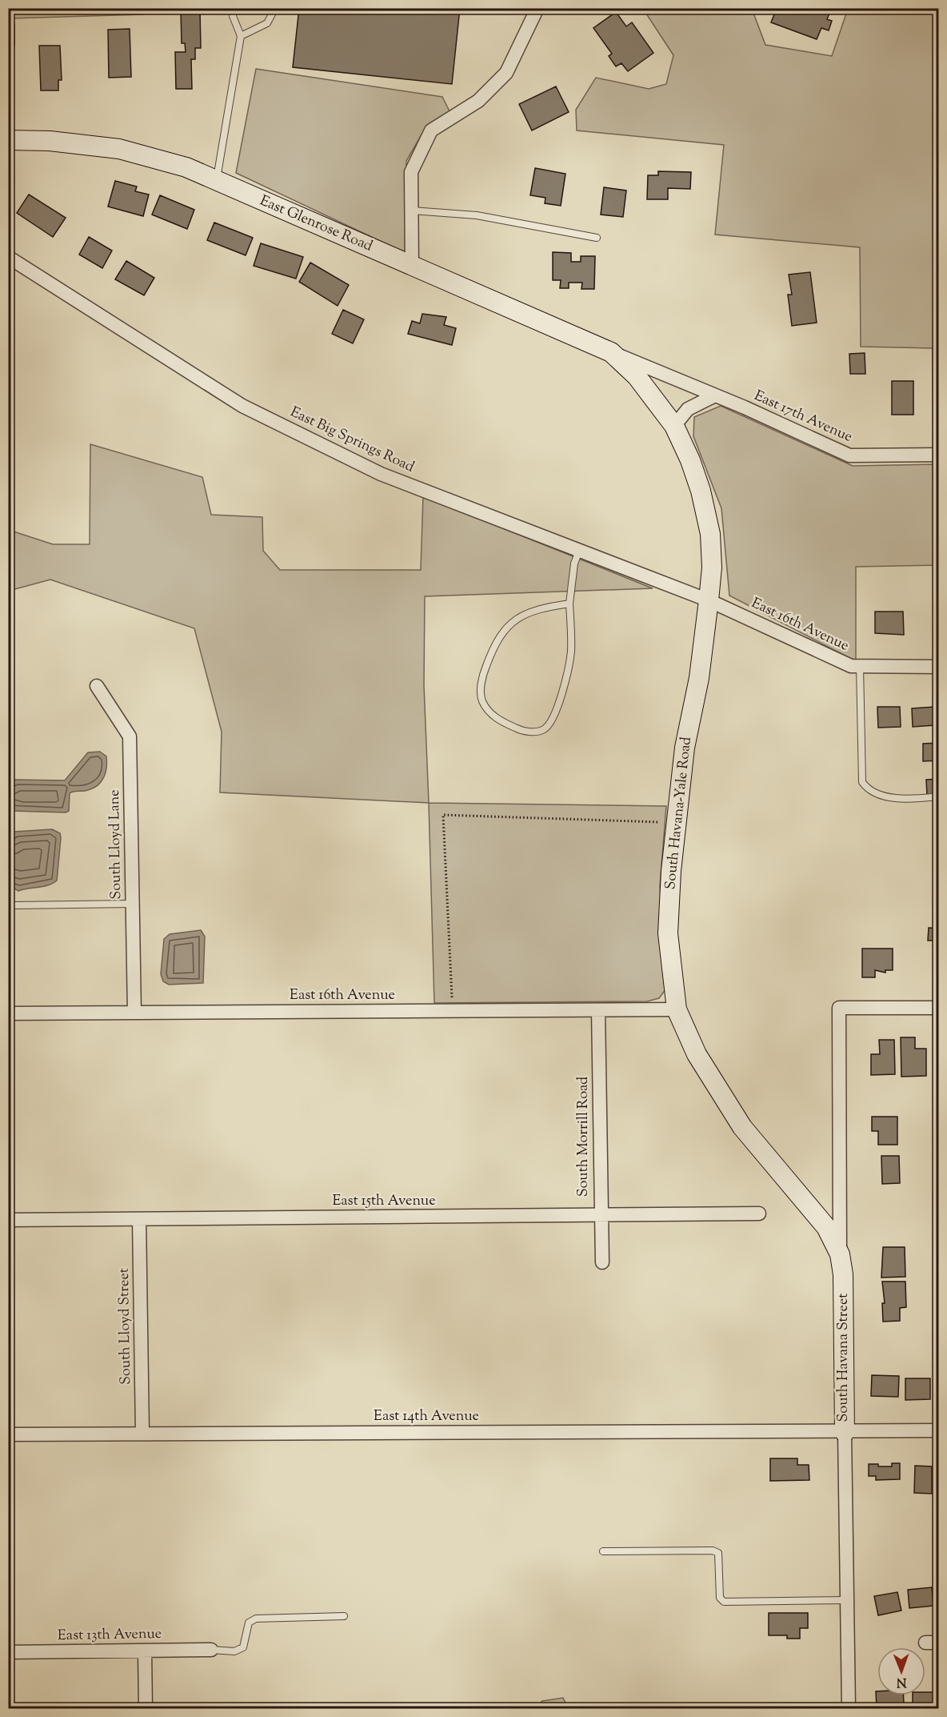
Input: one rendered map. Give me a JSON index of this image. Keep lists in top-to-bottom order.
{
  "streets": {
    "street": [
      "East Glenrose Road",
      "East 17th Avenue",
      "East Big Springs Road",
      "East 16th Avenue",
      "South Havana-Yale Road",
      "South Lloyd Lane",
      "South Morrill Road",
      "East 15th Avenue",
      "South Lloyd Street",
      "South Havana Street",
      "East 14th Avenue",
      "East 13th Avenue"
    ]
  },
  "crossings": [
    ["East Glenrose Road", "East 17th Avenue"],
    ["East Glenrose Road", "South Havana-Yale Road"],
    ["East 17th Avenue", "South Havana-Yale Road"],
    ["East Big Springs Road", "East 16th Avenue"],
    ["East Big Springs Road", "South Havana-Yale Road"],
    ["East 16th Avenue", "South Havana-Yale Road"],
    ["East 16th Avenue", "South Lloyd Lane"],
    ["East 16th Avenue", "South Morrill Road"],
    ["South Havana-Yale Road", "South Havana Street"],
    ["South Morrill Road", "East 15th Avenue"],
    ["East 15th Avenue", "South Lloyd Street"],
    ["South Lloyd Street", "East 14th Avenue"],
    ["South Havana Street", "East 14th Avenue"]
  ],
  "north": "bottom"
}
